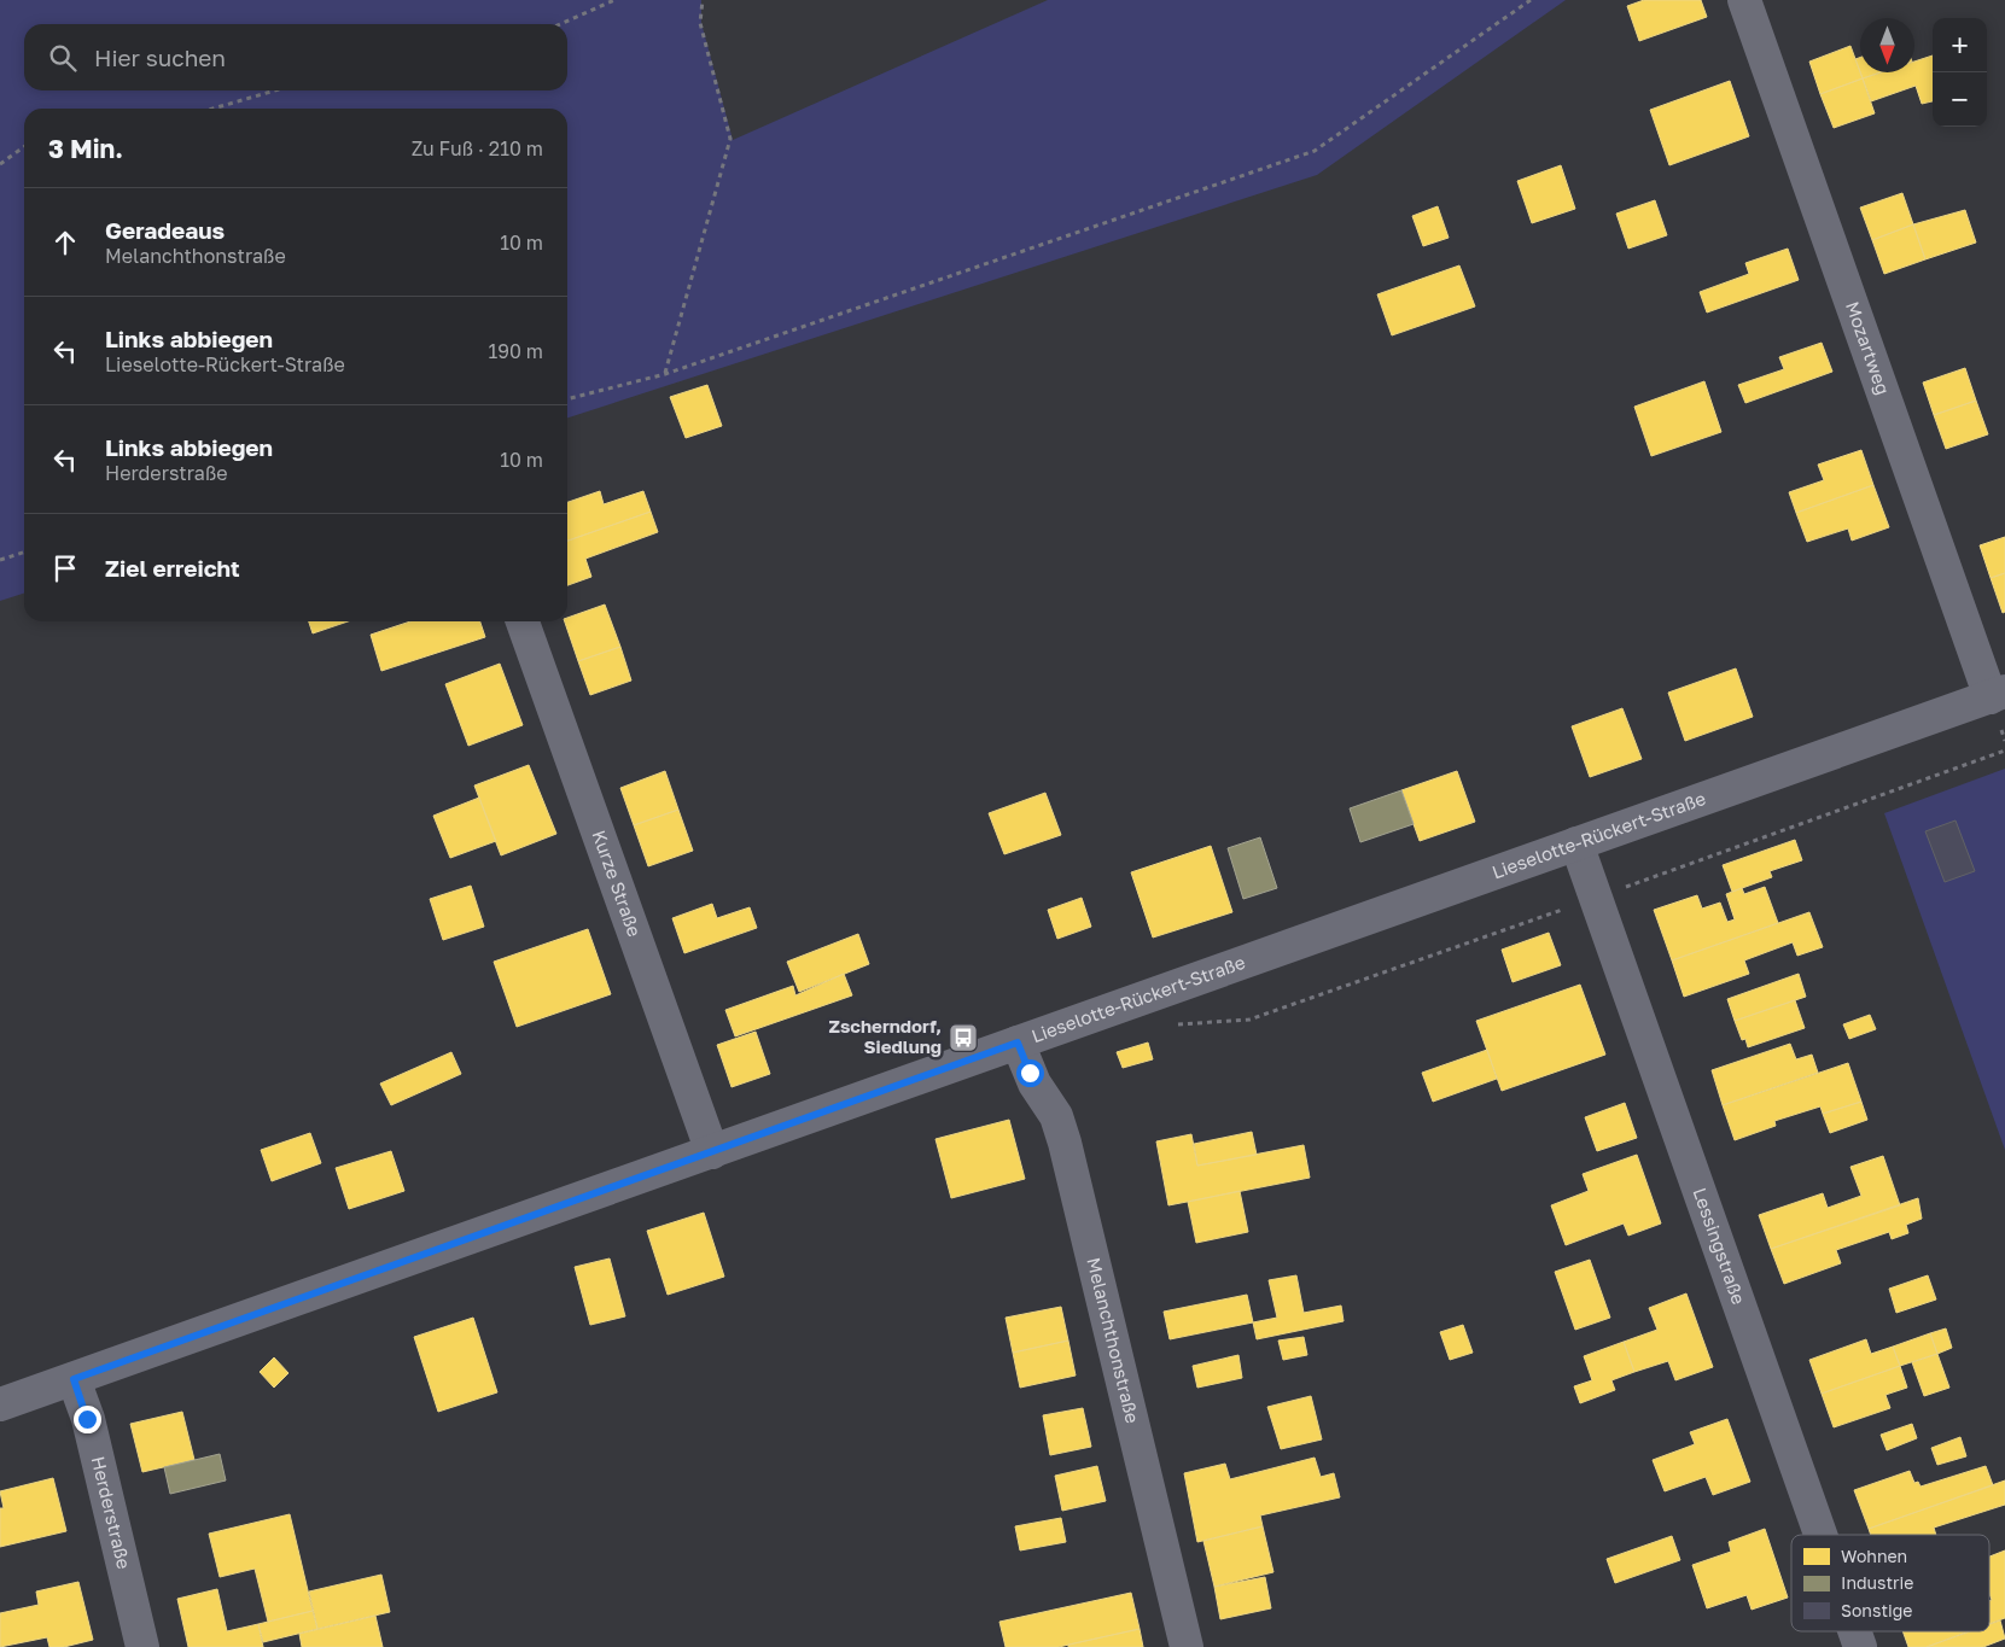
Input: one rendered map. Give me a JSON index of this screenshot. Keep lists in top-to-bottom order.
{
  "streets": {
    "street": [
      "Mozartweg",
      "Lieselotte-Rückert-Straße",
      "Kurze Straße",
      "Lessingstraße",
      "Melanchthonstraße",
      "Herderstraße"
    ]
  },
  "crossings": [
    ["Mozartweg", "Lieselotte-Rückert-Straße"],
    ["Lieselotte-Rückert-Straße", "Kurze Straße"],
    ["Lieselotte-Rückert-Straße", "Lessingstraße"],
    ["Lieselotte-Rückert-Straße", "Melanchthonstraße"],
    ["Lieselotte-Rückert-Straße", "Herderstraße"]
  ],
  "places": {
    "bus stop": ["Zscherndorf, Siedlung"]
  },
  "legend": ["Wohnen", "Industrie", "Sonstige"],
  "north": "bottom",
  "page": {
    "map_buttons": ["+", "−"],
    "search": "Hier suchen",
    "heading": ["3 Min.", "Zu Fuß · 210 m"],
    "list": [
      ["Geradeaus", "Melanchthonstraße", "10 m"],
      ["Links abbiegen", "Lieselotte-Rückert-Straße", "190 m"],
      ["Links abbiegen", "Herderstraße", "10 m"],
      "Ziel erreicht"
    ]
  }
}
